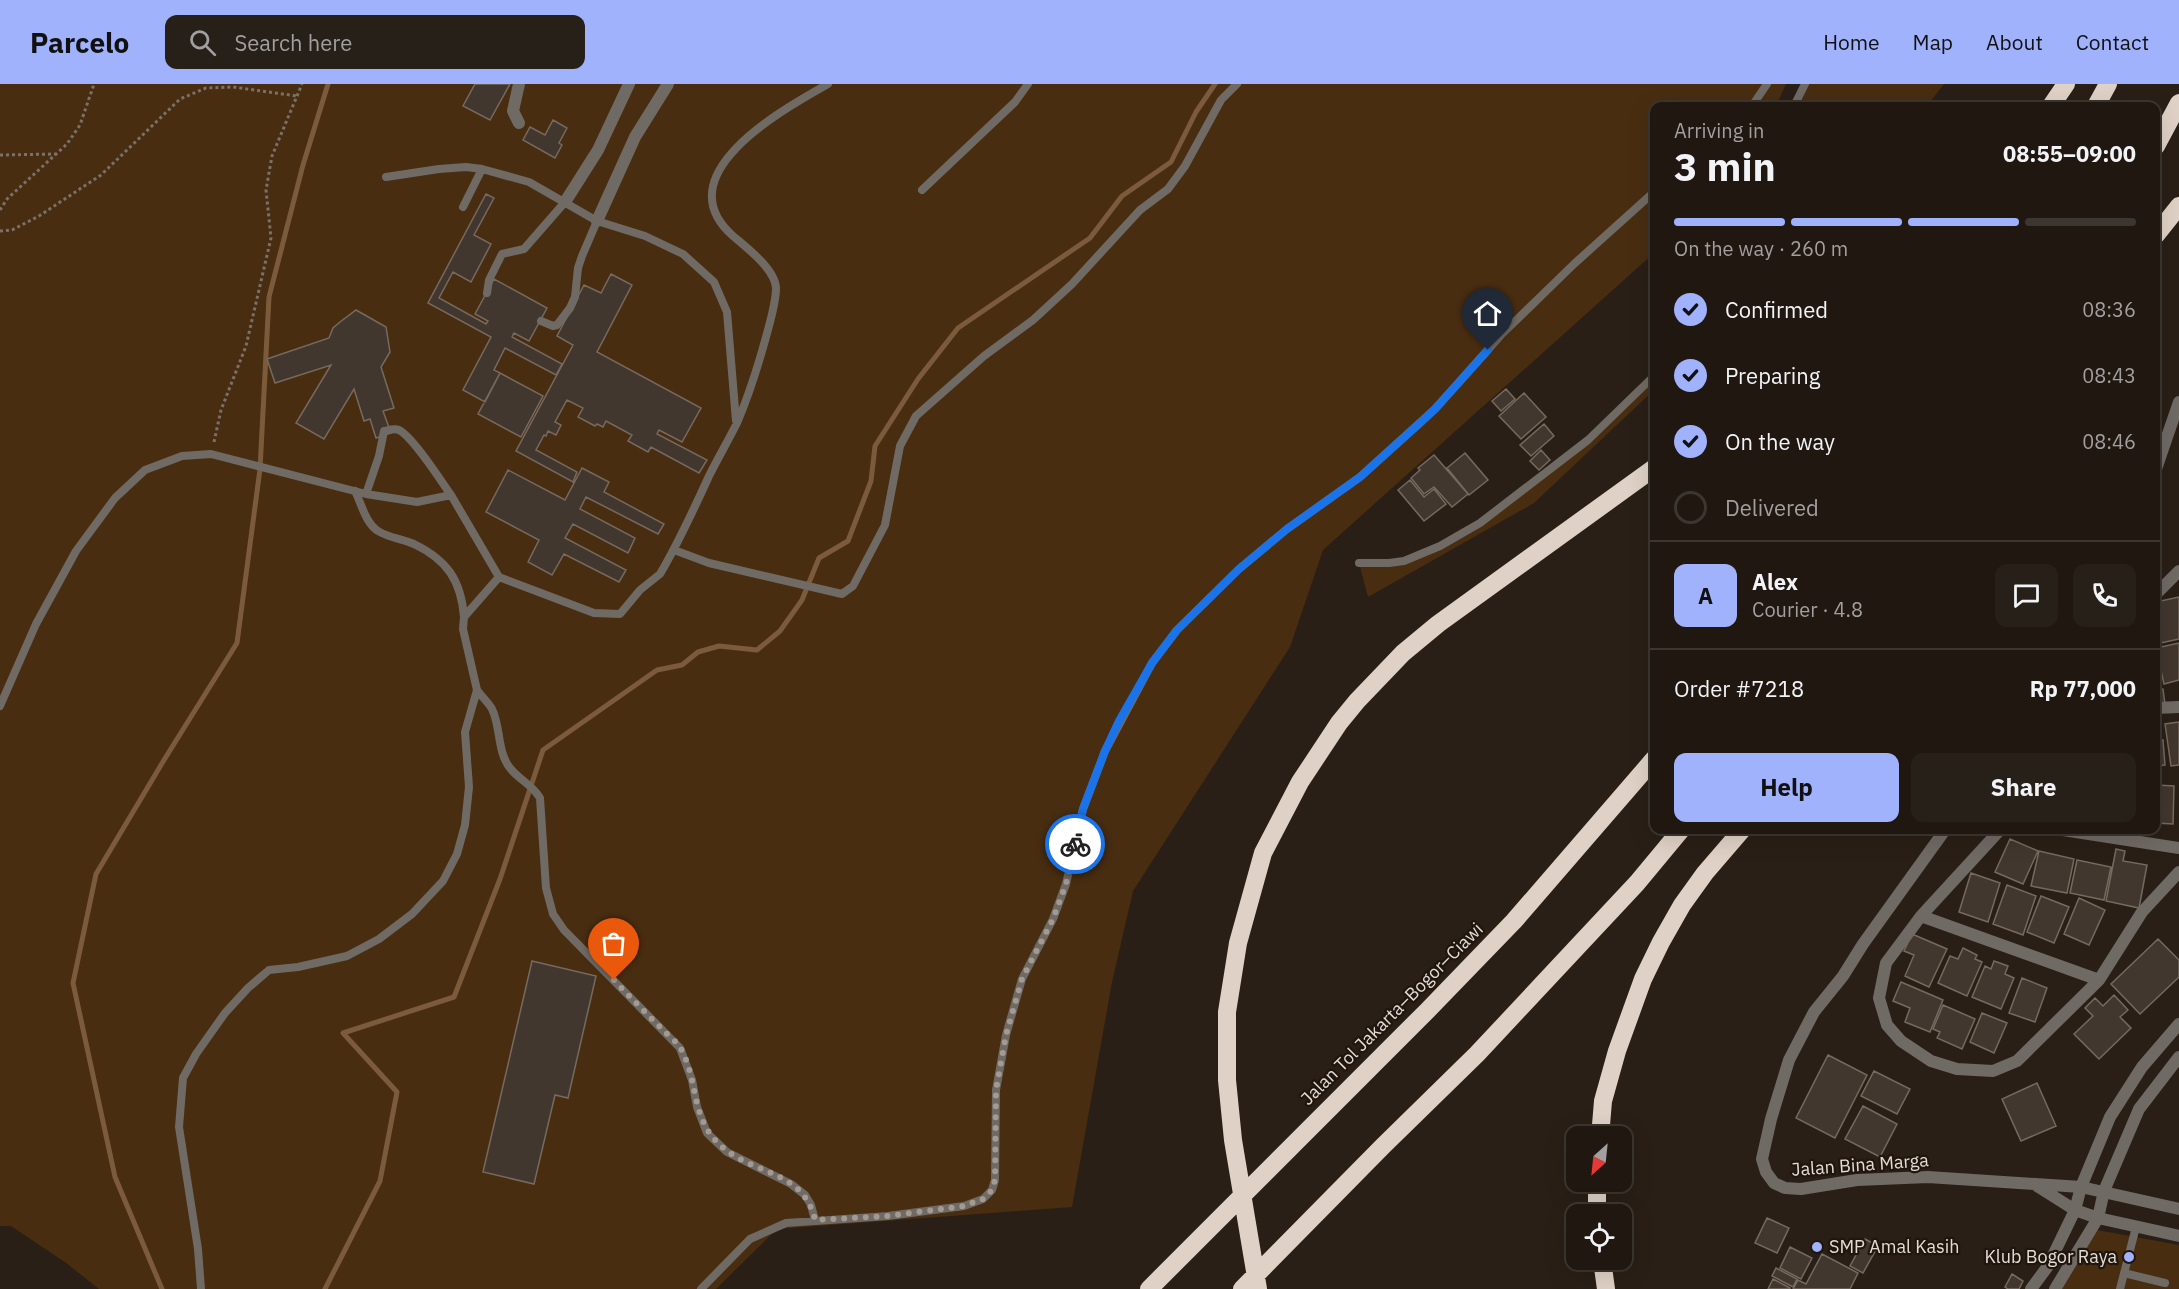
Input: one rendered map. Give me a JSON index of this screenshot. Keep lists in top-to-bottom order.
{
  "streets": {
    "highway": ["Jalan Tol Jakarta–Bogor–Ciawi"],
    "street": ["Jalan Bina Marga"]
  },
  "places": ["SMP Amal Kasih", "Klub Bogor Raya"],
  "north": "bottom left",
  "page": {
    "header": "Parcelo",
    "search": "Search here",
    "nav": [
      "Home",
      "Map",
      "About",
      "Contact"
    ],
    "heading": ["3 min", "Arriving in", "08:55–09:00"],
    "panel": [
      "Alex",
      "Courier · 4.8",
      "Order #7218",
      "Rp 77,000"
    ],
    "bar": "On the way · 260 m",
    "list": [
      ["Confirmed", "08:36"],
      ["Preparing", "08:43"],
      ["On the way", "08:46"],
      "Delivered"
    ],
    "round": "A",
    "buttons": ["Help", "Share"]
  }
}
